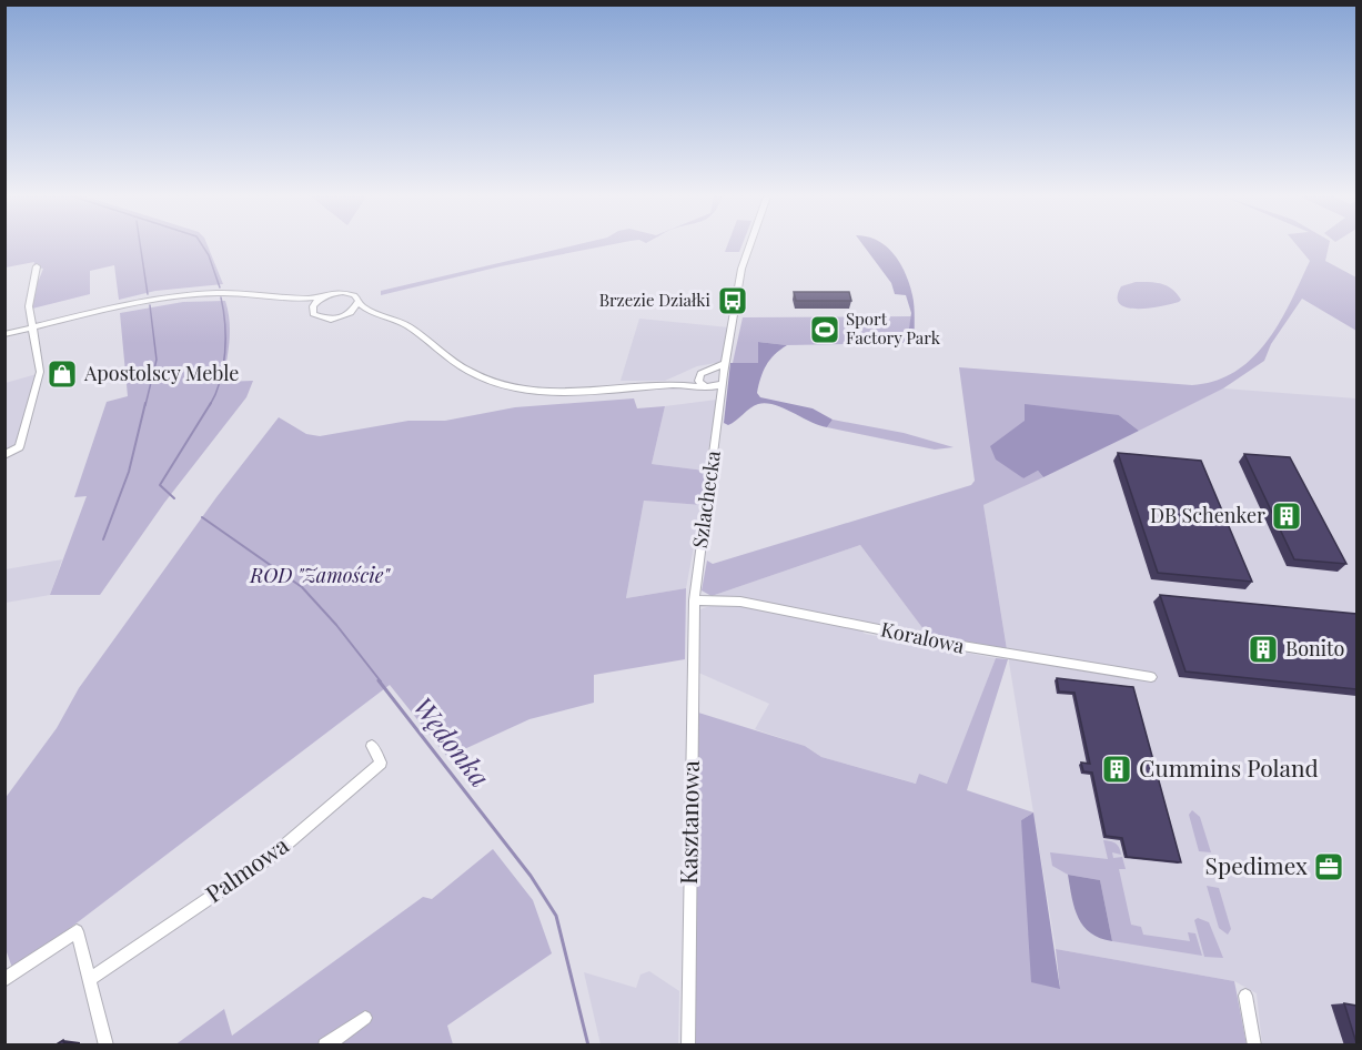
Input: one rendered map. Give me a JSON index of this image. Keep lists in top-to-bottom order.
{
  "streets": {
    "street": [
      "Szlachecka",
      "Koralowa",
      "Kasztanowa",
      "Palmowa"
    ]
  },
  "crossings": [
    ["Szlachecka", "Koralowa"],
    ["Szlachecka", "Kasztanowa"],
    ["Koralowa", "Kasztanowa"]
  ],
  "water": ["Wędonka"],
  "parks": ["ROD \"Zamoście\""],
  "places": {
    "bus stop": ["Brzezie Działki"],
    "sports": ["Sport Factory Park"],
    "shop": ["Apostolscy Meble"],
    "building": ["DB Schenker", "Bonito", "Cummins Poland"],
    "office": ["Spedimex"]
  }
}
